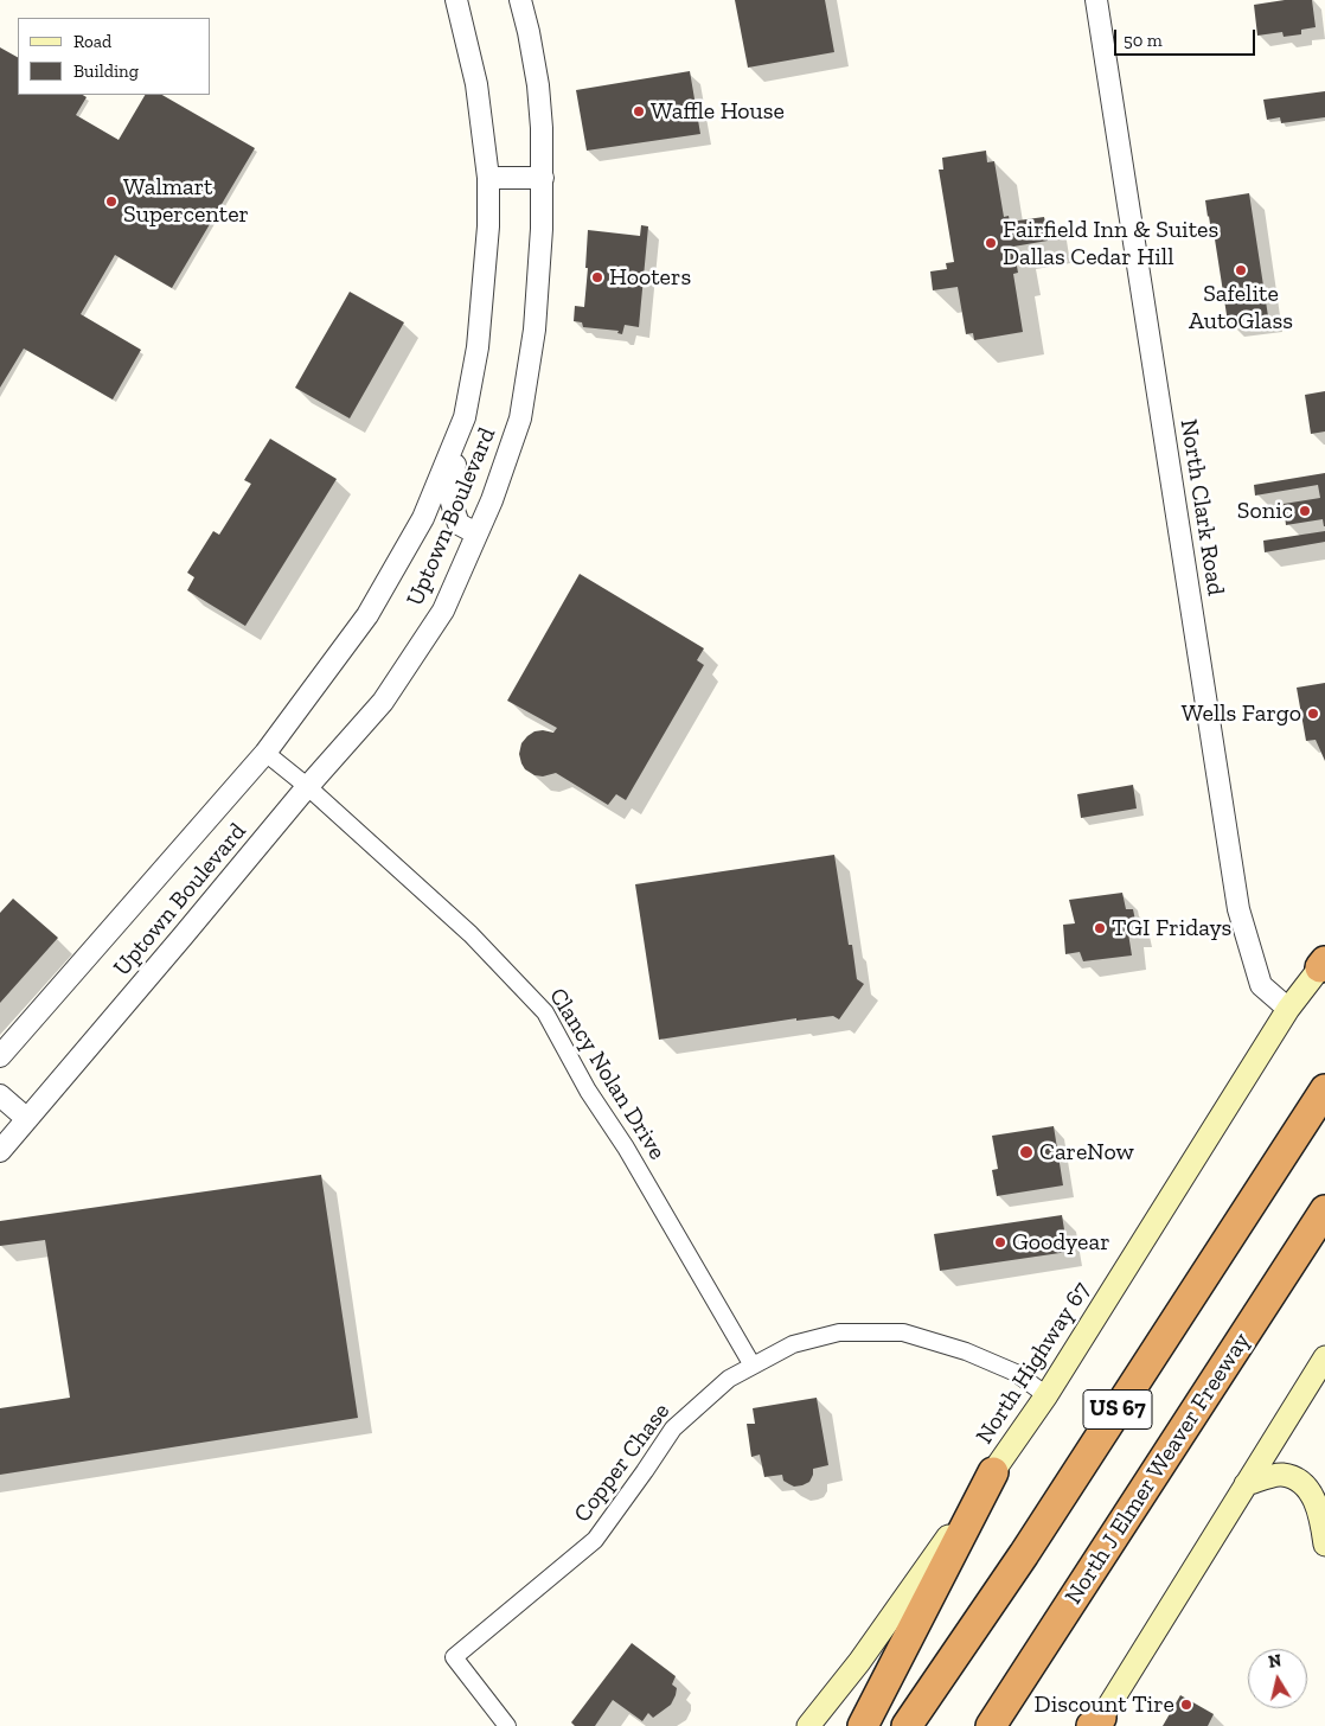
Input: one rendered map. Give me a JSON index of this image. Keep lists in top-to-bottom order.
{
  "streets": {
    "highway": ["US 67", "North J Elmer Weaver Freeway"],
    "main road": ["North Highway 67"],
    "street": [
      "North Clark Road",
      "Uptown Boulevard",
      "Clancy Nolan Drive",
      "Copper Chase"
    ]
  },
  "crossings": [
    ["North Clark Road", "North Highway 67"],
    ["Uptown Boulevard", "Clancy Nolan Drive"],
    ["Clancy Nolan Drive", "Copper Chase"],
    ["North Highway 67", "Copper Chase"]
  ],
  "places": [
    "Waffle House",
    "Walmart Supercenter",
    "Fairfield Inn & Suites Dallas Cedar Hill",
    "Safelite AutoGlass",
    "Hooters",
    "Sonic",
    "Wells Fargo",
    "TGI Fridays",
    "CareNow",
    "Goodyear",
    "Discount Tire"
  ],
  "legend": ["Road", "Building"],
  "scale_bar": "50 m",
  "north": "top"
}
